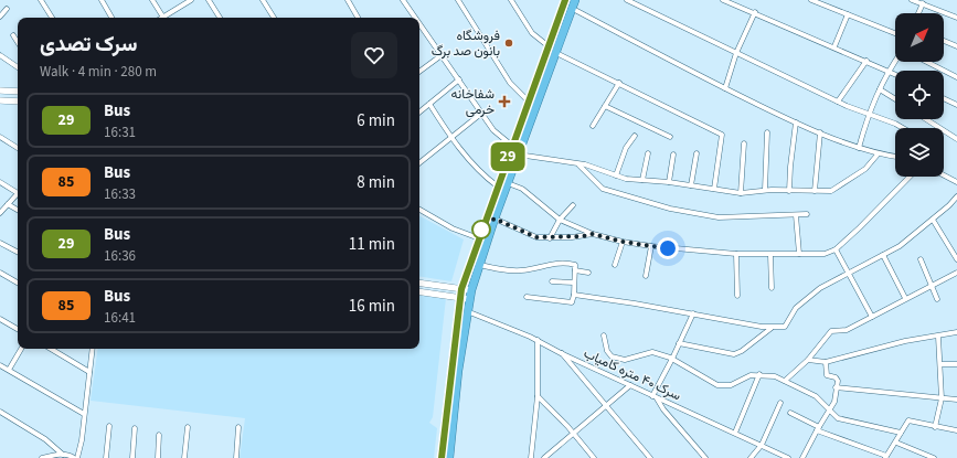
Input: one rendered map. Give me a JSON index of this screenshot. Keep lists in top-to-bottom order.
{
  "streets": {
    "street": ["سرک ۴۰ متره کامیاب"]
  },
  "places": {
    "other": ["فروشگاه بانون صد برگ"],
    "health": ["شفاخانه خرمی"]
  },
  "lines": ["bus line 29"],
  "north": "top right",
  "page": {
    "on_map": "29",
    "heading": ["سرک تصدی", "Walk · 4 min · 280 m"],
    "list": [
      {
        "mark": "29",
        "name": "Bus",
        "note": "16:31",
        "value": "6 min"
      },
      {
        "mark": "85",
        "name": "Bus",
        "note": "16:33",
        "value": "8 min"
      },
      {
        "mark": "29",
        "name": "Bus",
        "note": "16:36",
        "value": "11 min"
      },
      {
        "mark": "85",
        "name": "Bus",
        "note": "16:41",
        "value": "16 min"
      }
    ]
  }
}
